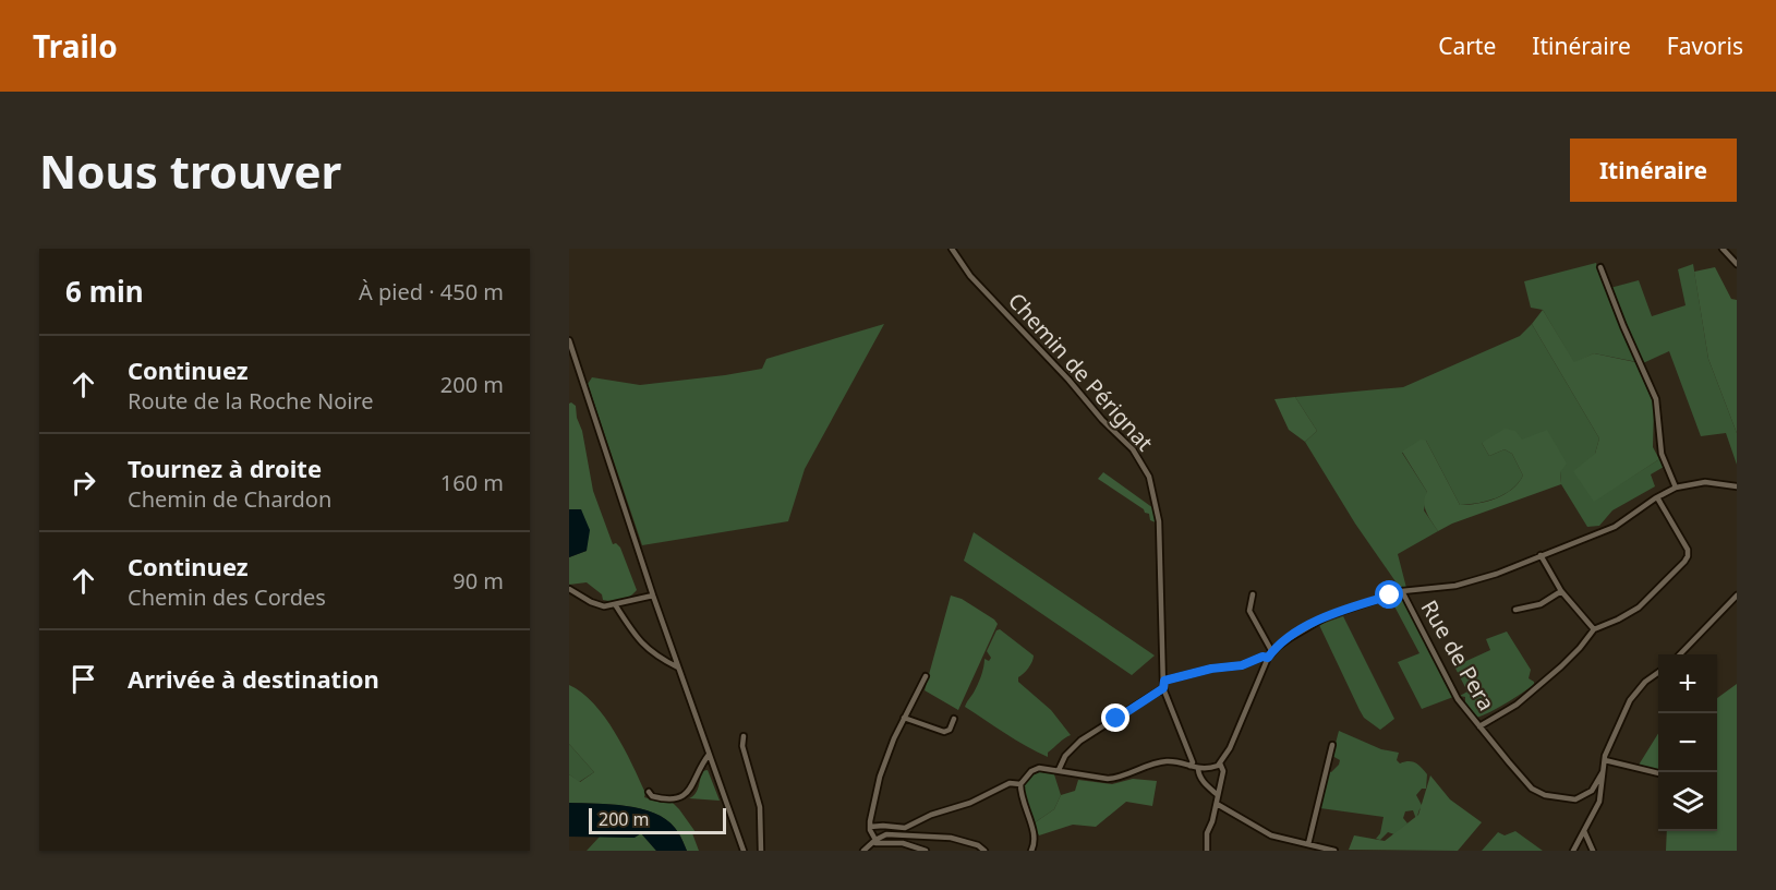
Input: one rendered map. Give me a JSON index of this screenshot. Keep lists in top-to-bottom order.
{
  "streets": {
    "street": ["Chemin de Pérignat", "Rue de Pera"]
  },
  "scale_bar": "200 m",
  "page": {
    "header": "Trailo",
    "nav": ["Carte", "Itinéraire", "Favoris"],
    "buttons": "Itinéraire",
    "title": "Nous trouver",
    "heading": ["6 min", "À pied · 450 m"],
    "list": [
      ["Continuez", "Route de la Roche Noire", "200 m"],
      ["Tournez à droite", "Chemin de Chardon", "160 m"],
      ["Continuez", "Chemin des Cordes", "90 m"],
      "Arrivée à destination"
    ],
    "map_buttons": ["+", "−"],
    "scale": "200 m"
  }
}
